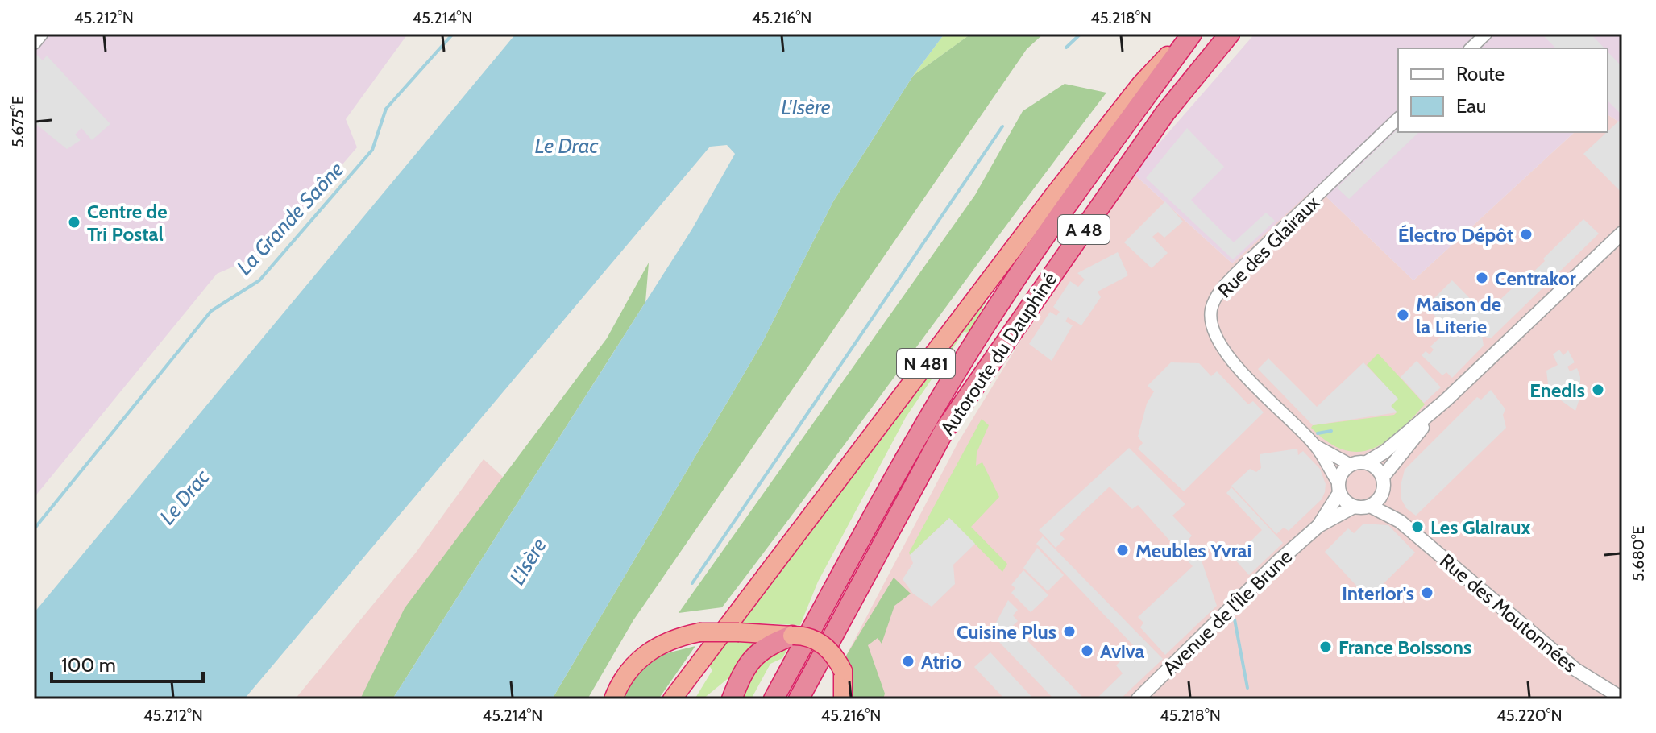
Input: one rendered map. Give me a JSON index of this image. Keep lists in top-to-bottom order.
{
  "streets": {
    "highway": ["A 48", "Autoroute du Dauphiné", "N 481"],
    "street": ["Rue des Glairaux", "Avenue de l'Île Brune", "Rue des Moutonnées"]
  },
  "crossings": [
    ["Rue des Glairaux", "Avenue de l'Île Brune"],
    ["Rue des Glairaux", "Rue des Moutonnées"],
    ["Avenue de l'Île Brune", "Rue des Moutonnées"]
  ],
  "water": ["L'Isère", "Le Drac", "La Grande Saône"],
  "places": [
    "Centre de Tri Postal",
    "Électro Dépôt",
    "Centrakor",
    "Maison de la Literie",
    "Enedis",
    "Les Glairaux",
    "Meubles Yvrai",
    "Interior's",
    "Cuisine Plus",
    "France Boissons",
    "Aviva",
    "Atrio"
  ],
  "legend": ["Route", "Eau"],
  "scale_bar": "100 m",
  "coordinates": [
    "45.212°N",
    "45.214°N",
    "45.216°N",
    "45.218°N",
    "5.675°E",
    "5.680°E",
    "45.220°N"
  ]
}
